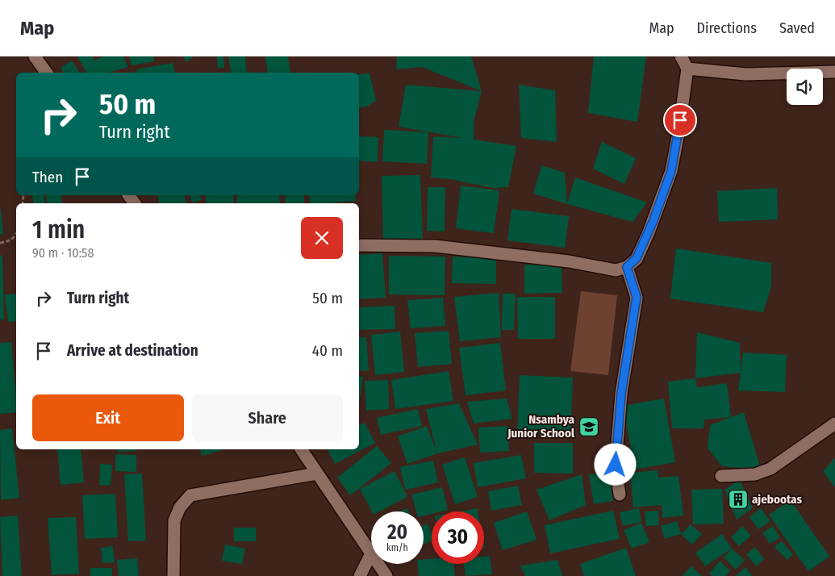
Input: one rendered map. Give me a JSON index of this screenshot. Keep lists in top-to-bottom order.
{
  "places": {
    "school or university": ["Nsambya Junior School"],
    "building": ["ajebootas"]
  },
  "page": {
    "header": "Map",
    "nav": ["Map", "Directions", "Saved"],
    "turn": ["50 m", "Turn right"],
    "then": "Then",
    "heading": ["1 min", "90 m · 10:58"],
    "list": [
      {
        "name": "Turn right",
        "value": "50 m"
      },
      {
        "name": "Arrive at destination",
        "value": "40 m"
      }
    ],
    "buttons": ["Exit", "Share"],
    "speed": "20 km/h",
    "limit": "30"
  }
}
